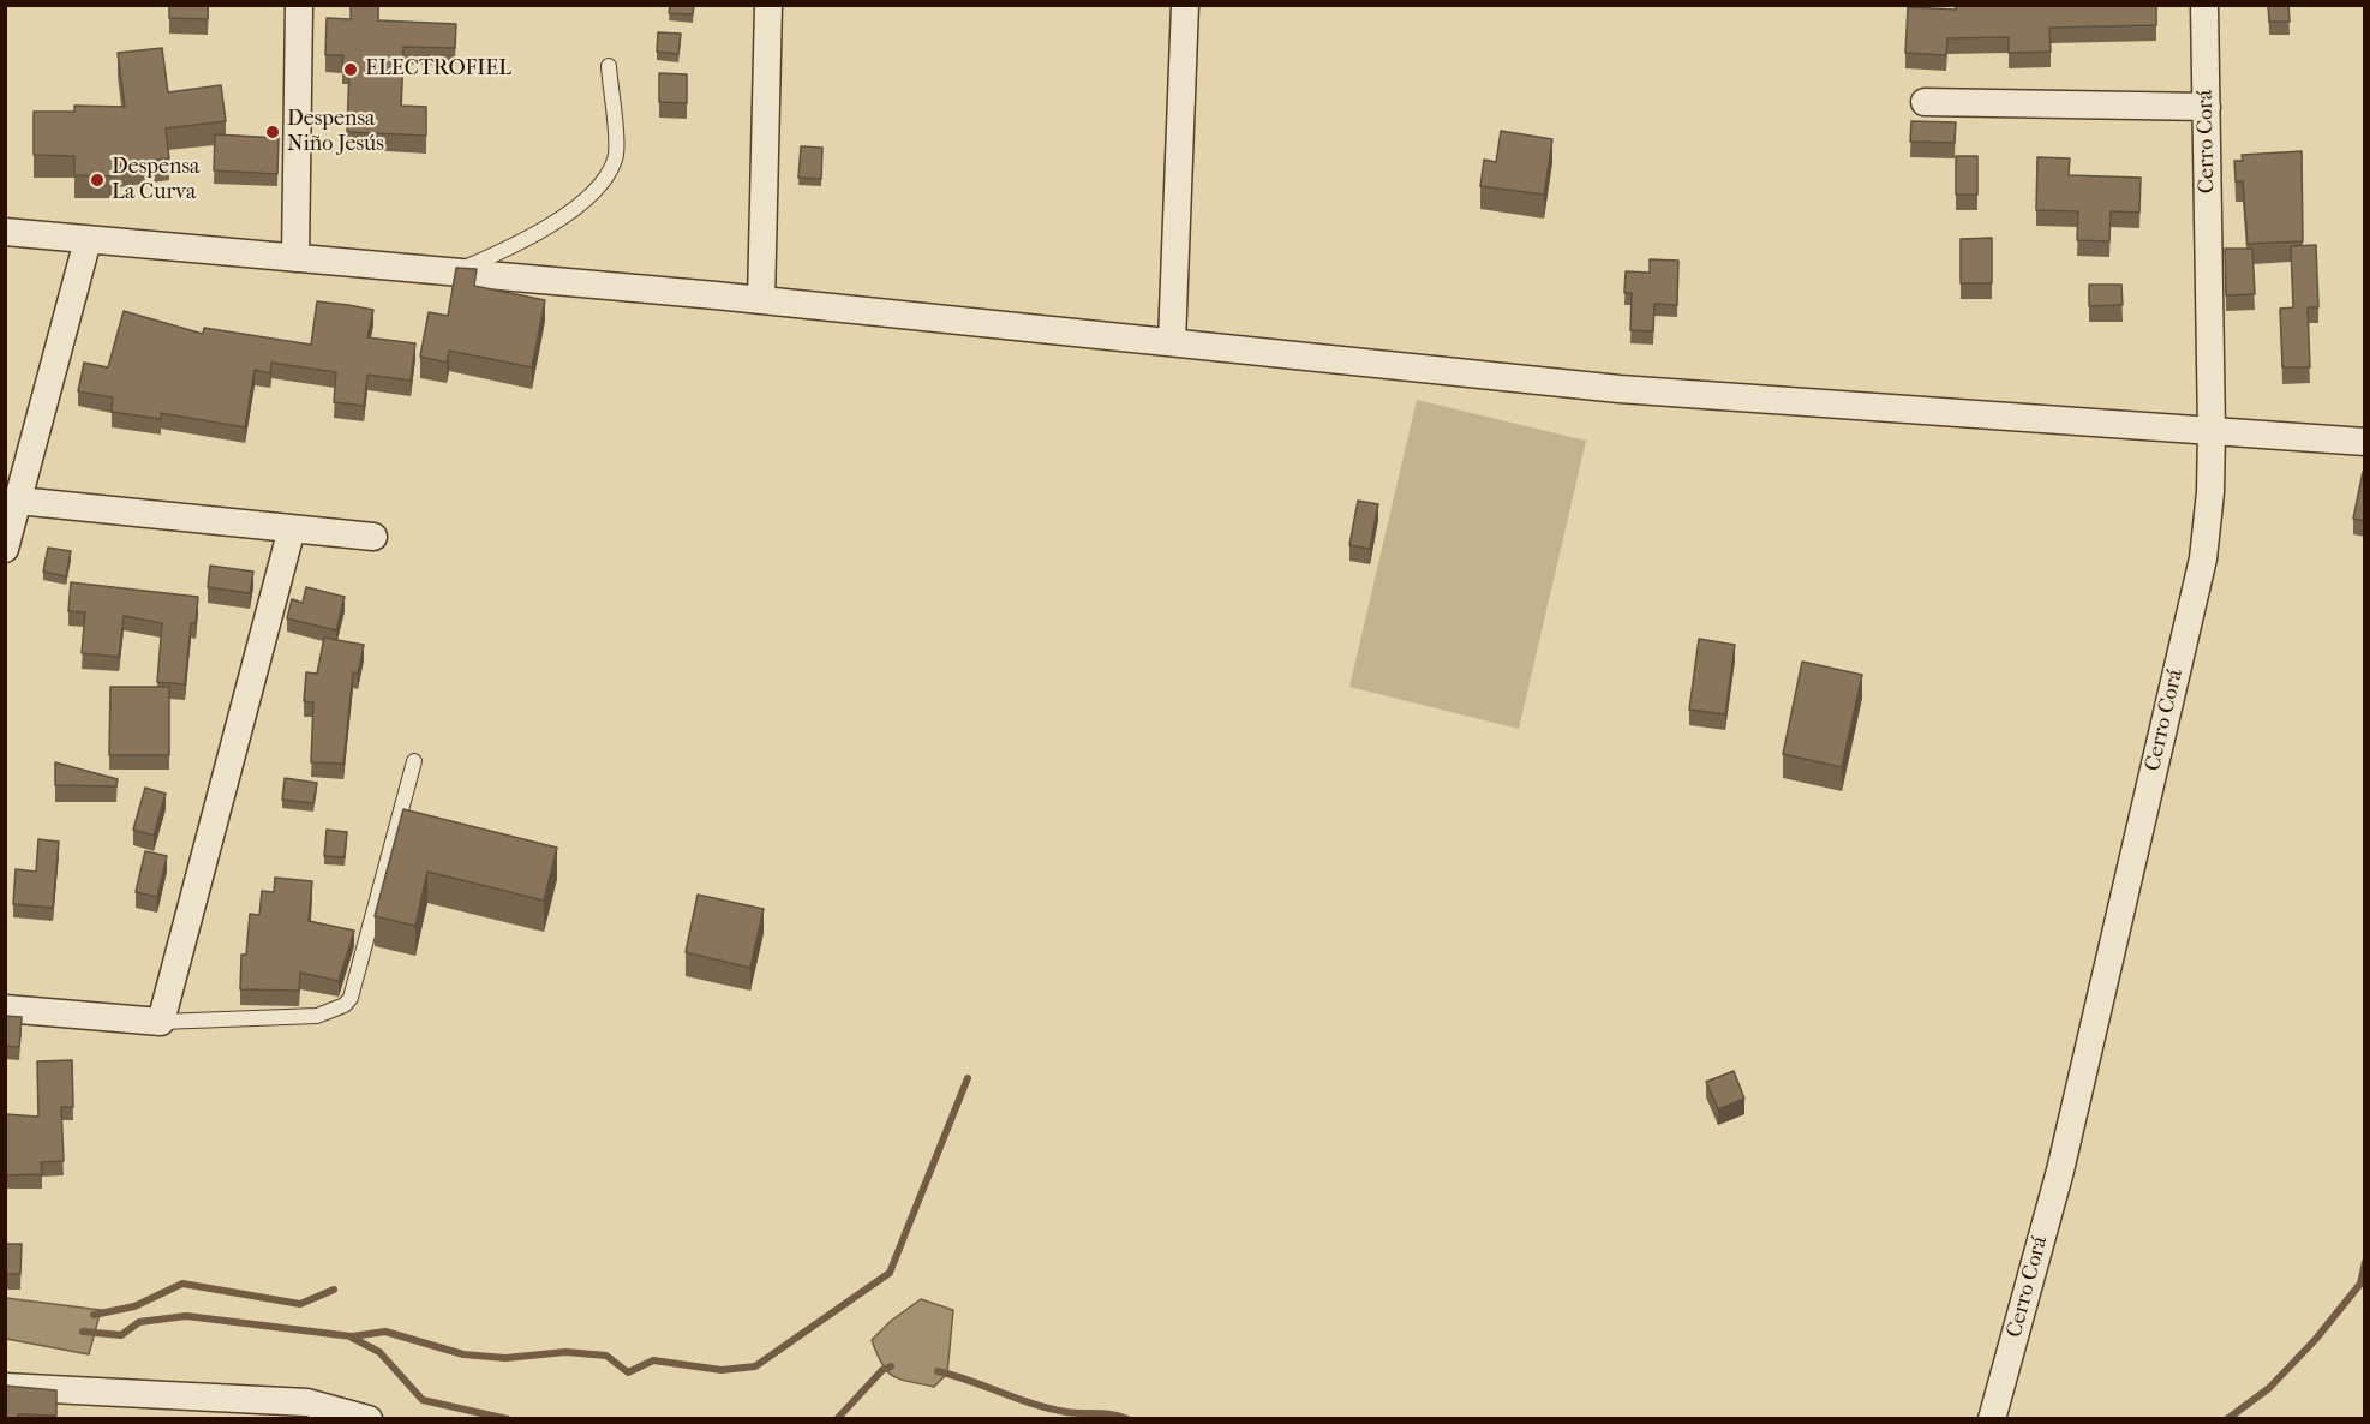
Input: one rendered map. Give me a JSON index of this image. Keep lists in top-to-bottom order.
{
  "streets": {
    "street": ["Cerro Corá"]
  },
  "places": ["ELECTROFIEL", "Despensa Niño Jesús", "Despensa La Curva"]
}
